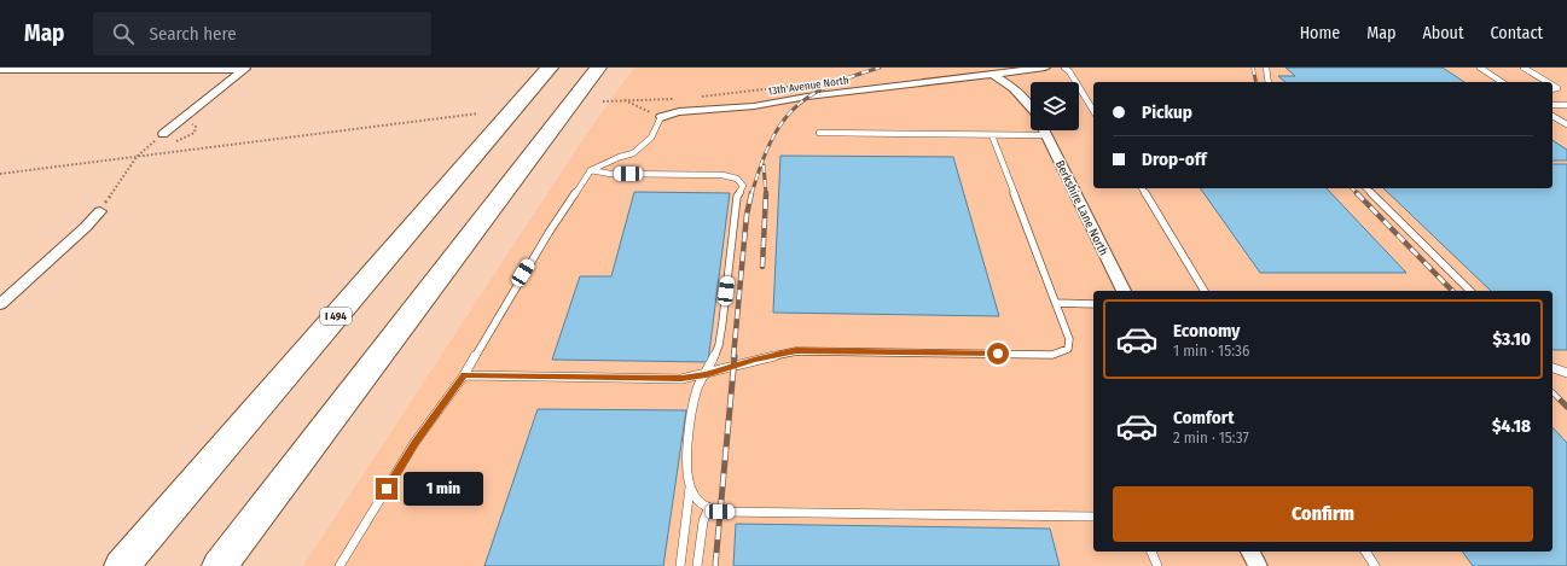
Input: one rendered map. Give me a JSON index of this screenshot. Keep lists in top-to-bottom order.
{
  "streets": {
    "highway": ["I 494"],
    "street": ["13th Avenue North", "Berkshire Lane North"]
  },
  "crossings": [
    ["13th Avenue North", "Berkshire Lane North"]
  ],
  "page": {
    "header": "Map",
    "search": "Search here",
    "nav": [
      "Home",
      "Map",
      "About",
      "Contact"
    ],
    "banner": ["Pickup", "Drop-off"],
    "list": [
      {
        "name": "Economy",
        "note": "1 min · 15:36",
        "value": "$3.10"
      },
      {
        "name": "Comfort",
        "note": "2 min · 15:37",
        "value": "$4.18"
      }
    ],
    "bubble": "1 min",
    "buttons": "Confirm"
  }
}
